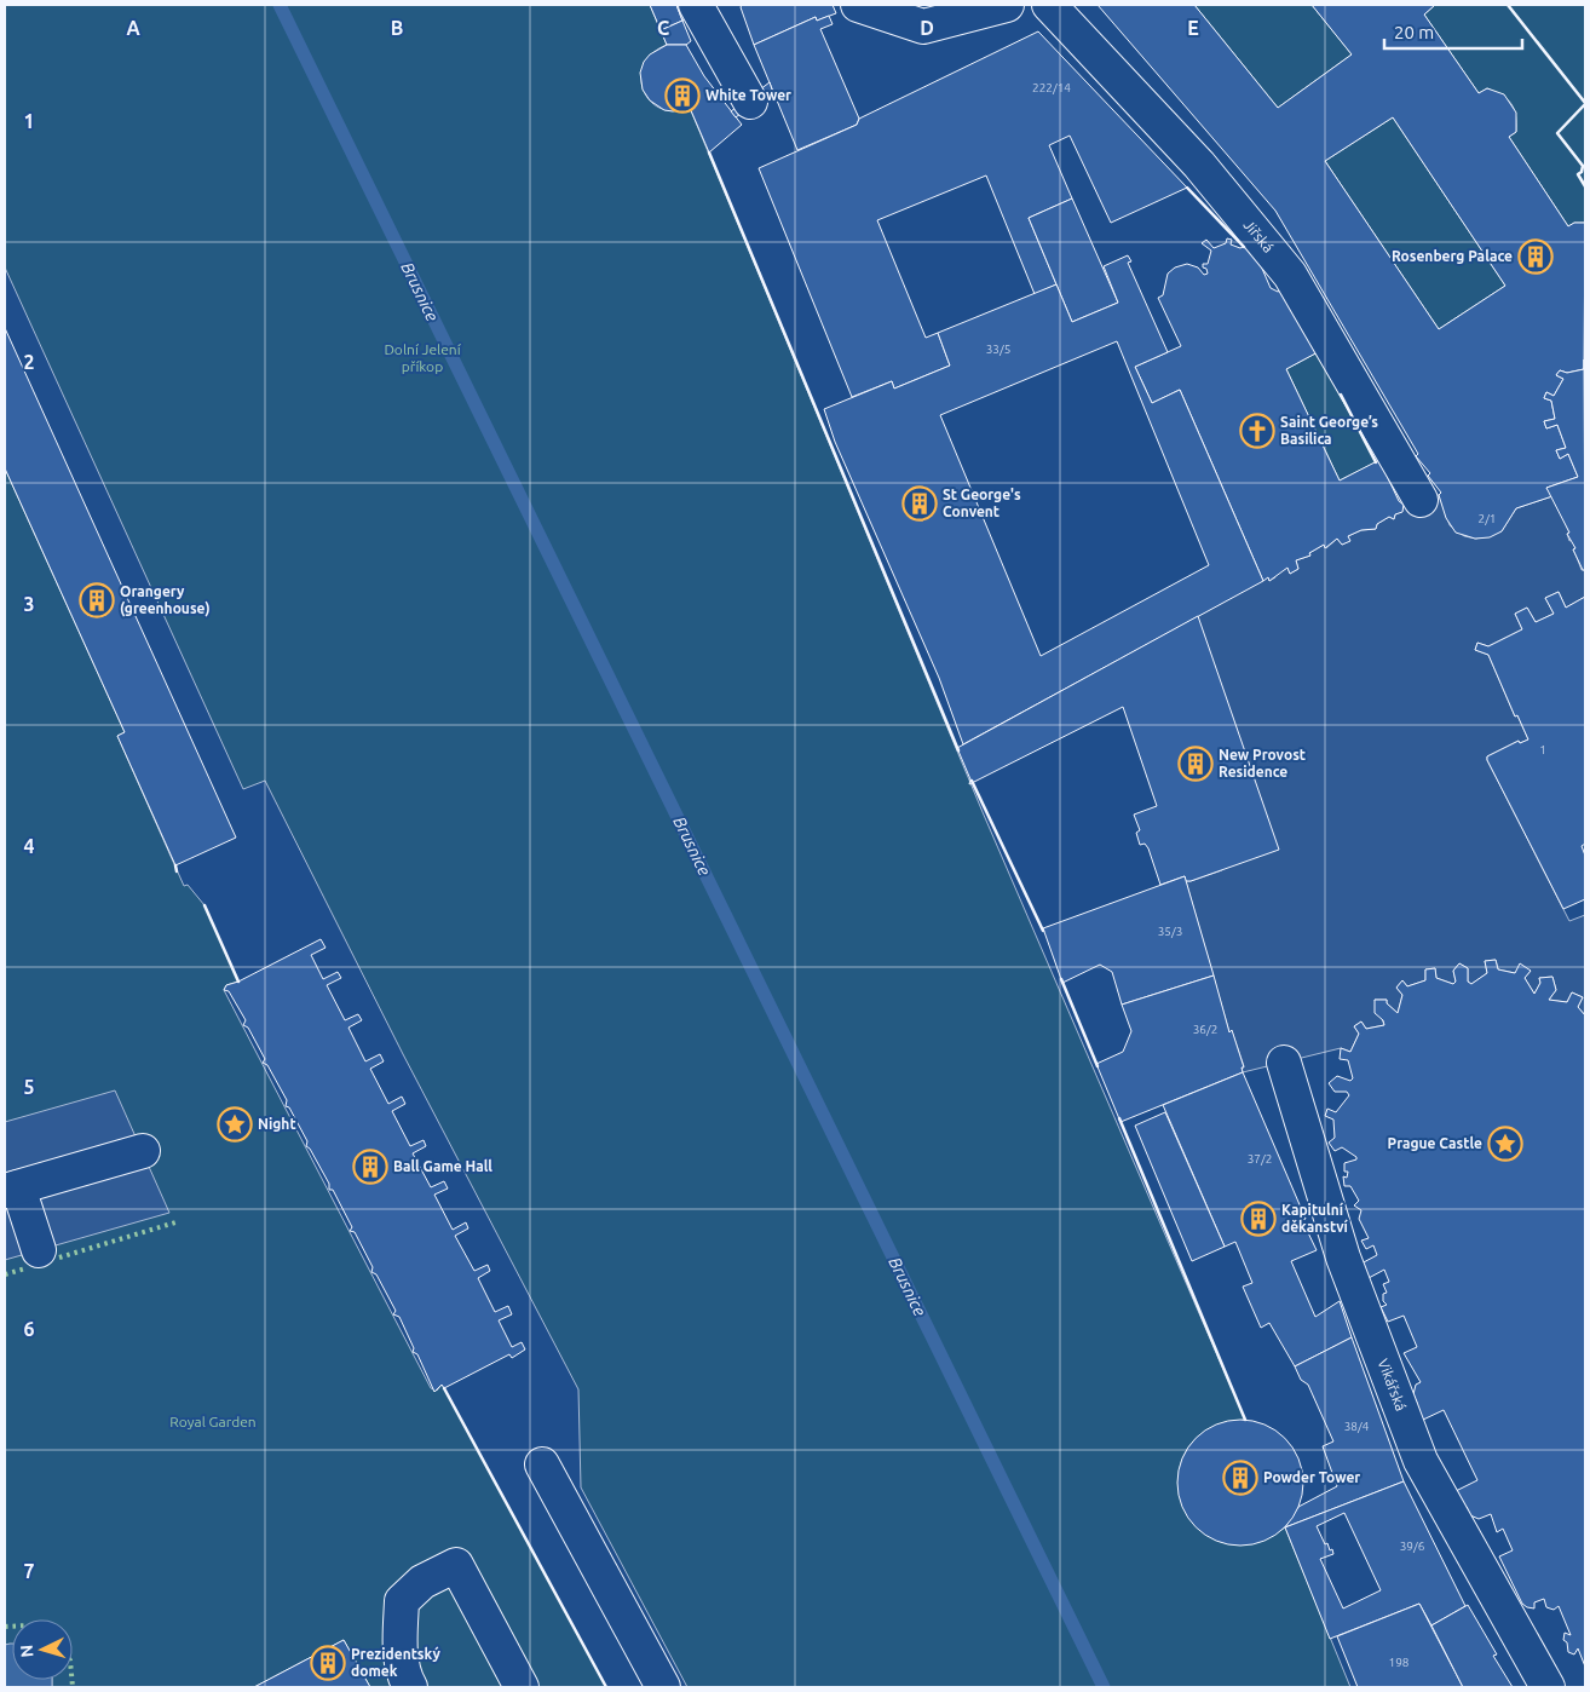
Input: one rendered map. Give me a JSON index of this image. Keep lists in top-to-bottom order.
{
  "streets": {
    "street": ["Jiřská", "Vikářská"]
  },
  "water": ["Brusnice"],
  "parks": ["Dolní Jelení příkop", "Royal Garden"],
  "places": {
    "building": [
      "White Tower",
      "Rosenberg Palace",
      "St George's Convent",
      "Orangery (greenhouse)",
      "New Provost Residence",
      "Ball Game Hall",
      "Kapitulní děkanství",
      "Powder Tower",
      "Prezidentský domek"
    ],
    "church": ["Saint George’s Basilica"],
    "place": ["Night", "Prague Castle"]
  },
  "house_numbers": [
    "222/14",
    "33/5",
    "2/1",
    "1",
    "35/3",
    "36/2",
    "37/2",
    "38/4",
    "39/6",
    "198"
  ],
  "scale_bar": "20 m",
  "north": "left",
  "grid": {
    "columns": [
      "A",
      "B",
      "C",
      "D",
      "E"
    ],
    "rows": [
      "1",
      "2",
      "3",
      "4",
      "5",
      "6",
      "7"
    ]
  }
}
